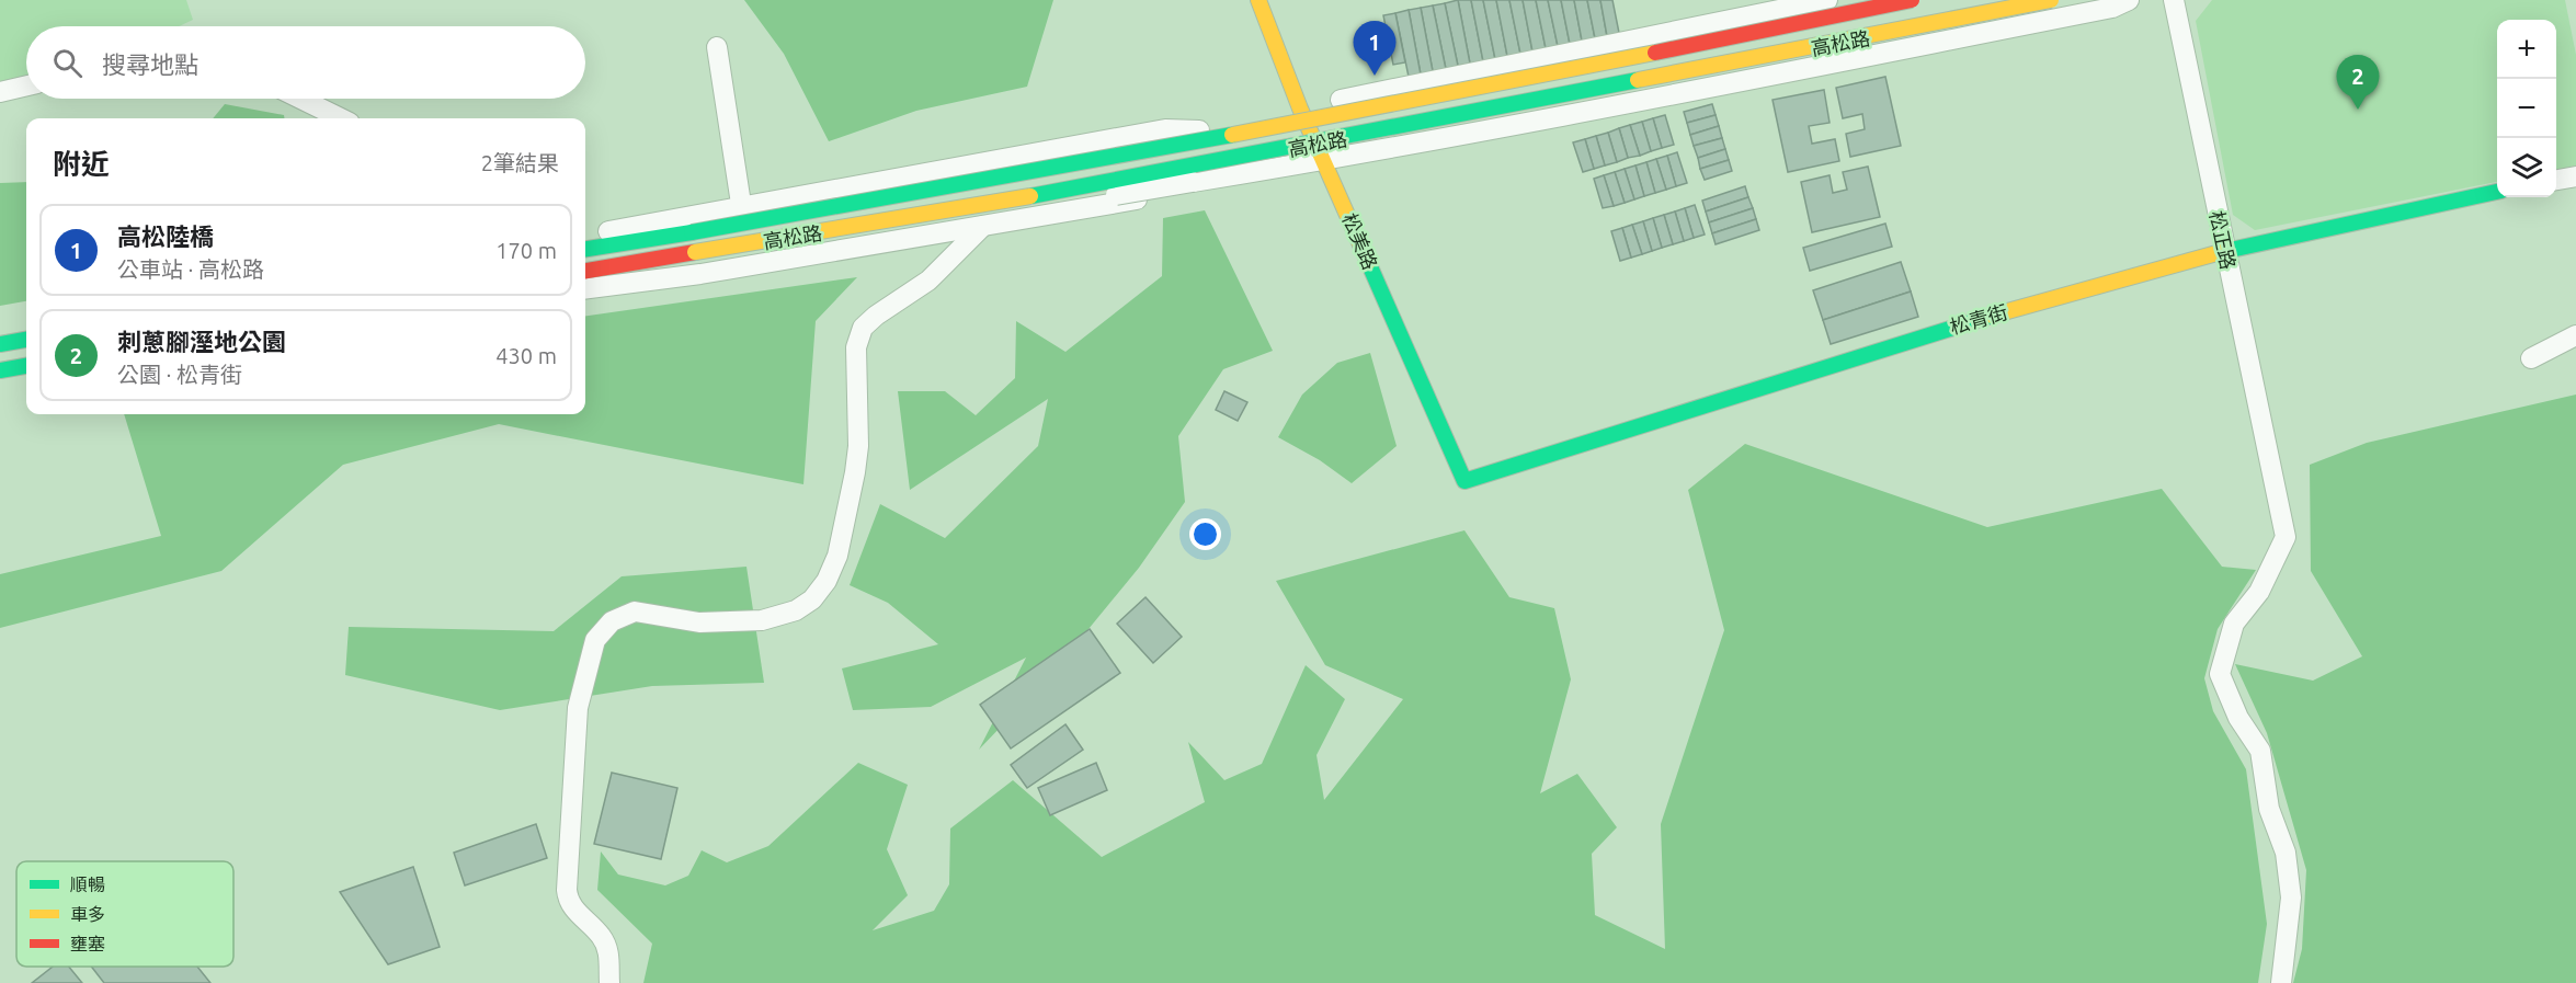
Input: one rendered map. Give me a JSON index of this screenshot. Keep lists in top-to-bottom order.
{
  "streets": {
    "street": [
      "高松路",
      "松正路",
      "松美路",
      "松青街"
    ]
  },
  "crossings": [
    ["高松路", "松美路"],
    ["松正路", "松青街"],
    ["松美路", "松青街"]
  ],
  "legend": ["順暢", "車多", "壅塞"],
  "page": {
    "map_buttons": ["+", "−"],
    "pins": ["1", "2"],
    "search": "搜尋地點",
    "heading": ["附近", "2筆結果"],
    "list": [
      {
        "mark": "1",
        "name": "高松陸橋",
        "note": "公車站 · 高松路",
        "value": "170 m"
      },
      {
        "mark": "2",
        "name": "刺蔥腳溼地公園",
        "note": "公園 · 松青街",
        "value": "430 m"
      }
    ]
  }
}
